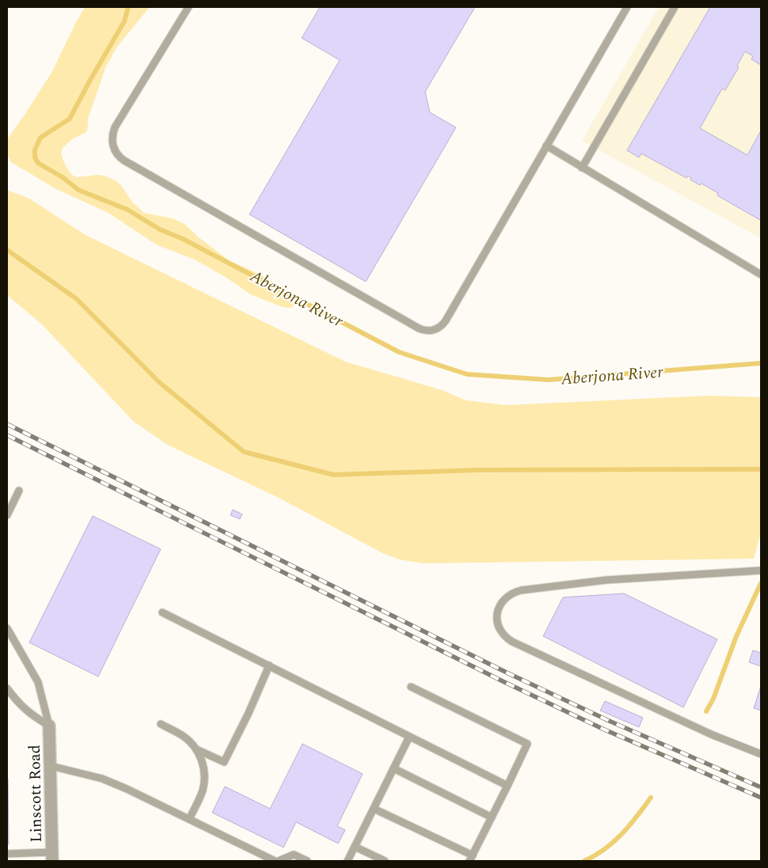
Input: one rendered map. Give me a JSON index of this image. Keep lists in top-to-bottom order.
{
  "streets": {
    "street": ["Linscott Road"]
  },
  "water": ["Aberjona River"]
}
